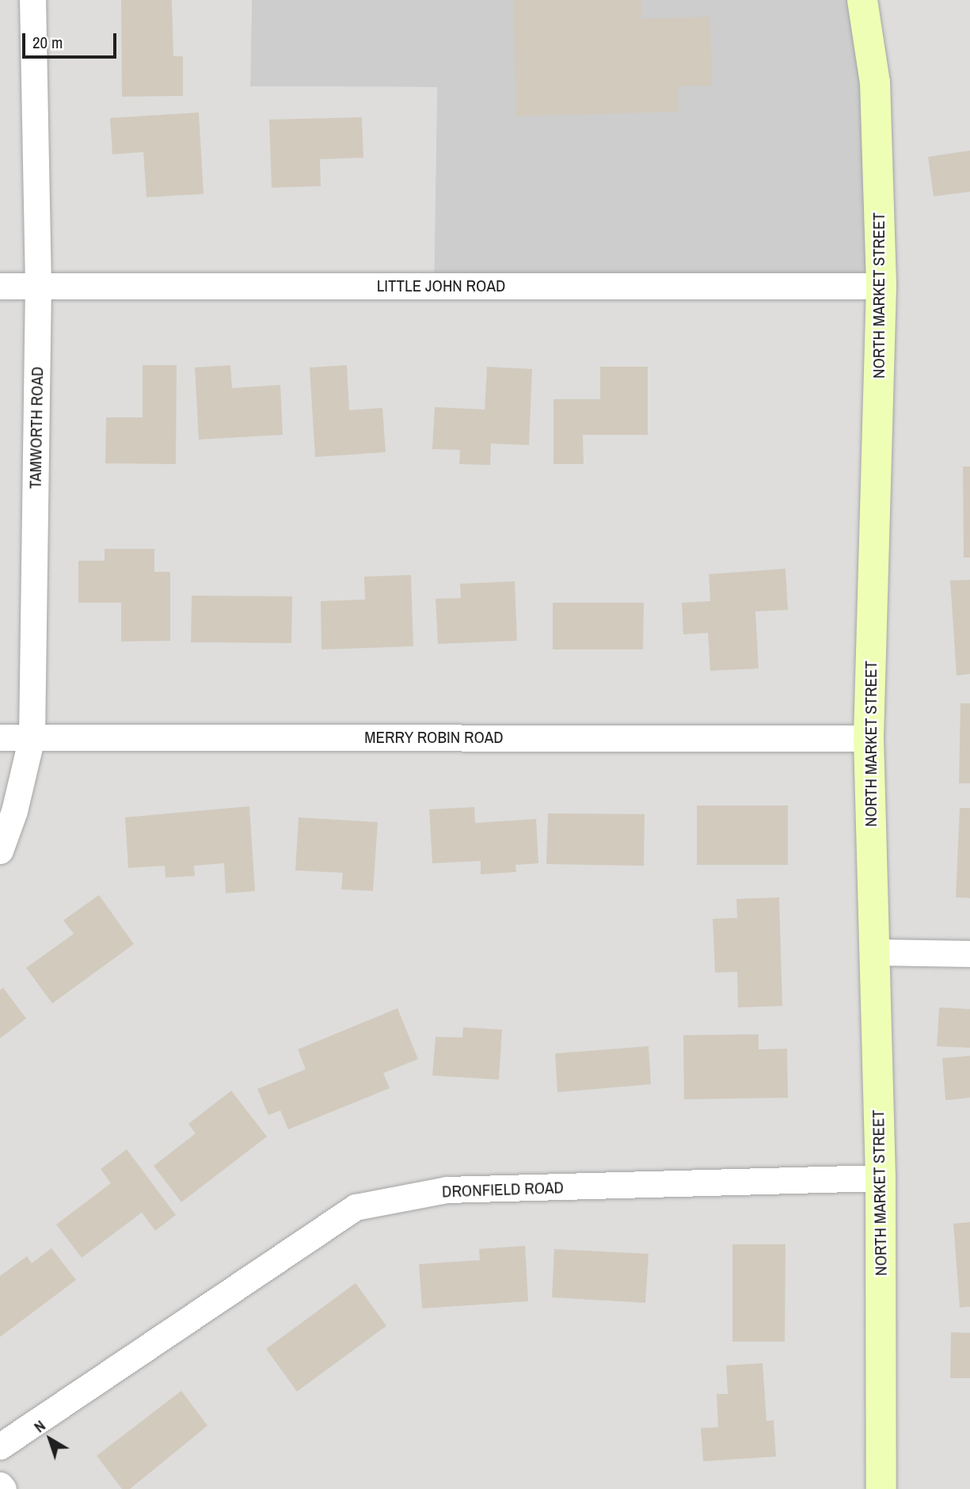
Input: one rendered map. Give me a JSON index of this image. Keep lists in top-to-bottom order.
{
  "streets": {
    "street": [
      "LITTLE JOHN ROAD",
      "NORTH MARKET STREET",
      "TAMWORTH ROAD",
      "MERRY ROBIN ROAD",
      "DRONFIELD ROAD"
    ]
  },
  "crossings": [
    ["LITTLE JOHN ROAD", "NORTH MARKET STREET"],
    ["LITTLE JOHN ROAD", "TAMWORTH ROAD"],
    ["NORTH MARKET STREET", "MERRY ROBIN ROAD"],
    ["NORTH MARKET STREET", "DRONFIELD ROAD"],
    ["TAMWORTH ROAD", "MERRY ROBIN ROAD"]
  ],
  "scale_bar": "20 m",
  "north": "top left"
}
